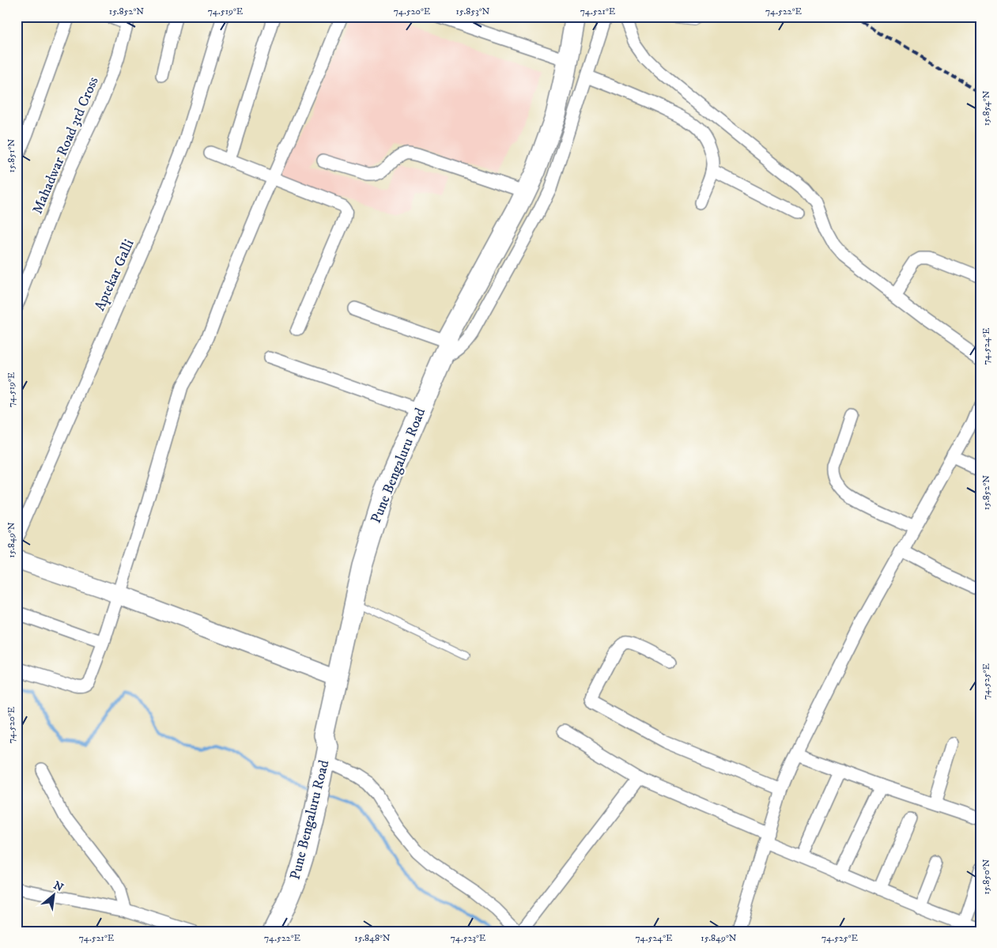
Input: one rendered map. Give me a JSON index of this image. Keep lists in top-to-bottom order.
{
  "streets": {
    "main road": ["Pune Bengaluru Road"],
    "street": ["Mahadwar Road 3rd Cross", "Aptekar Galli"]
  },
  "north": "top right",
  "coordinates": [
    "15.852°N",
    "74.519°E",
    "74.520°E",
    "15.853°N",
    "74.521°E",
    "74.522°E",
    "15.854°N",
    "15.851°N",
    "74.524°E",
    "15.849°N",
    "74.525°E",
    "15.850°N",
    "15.848°N",
    "74.523°E"
  ]
}
